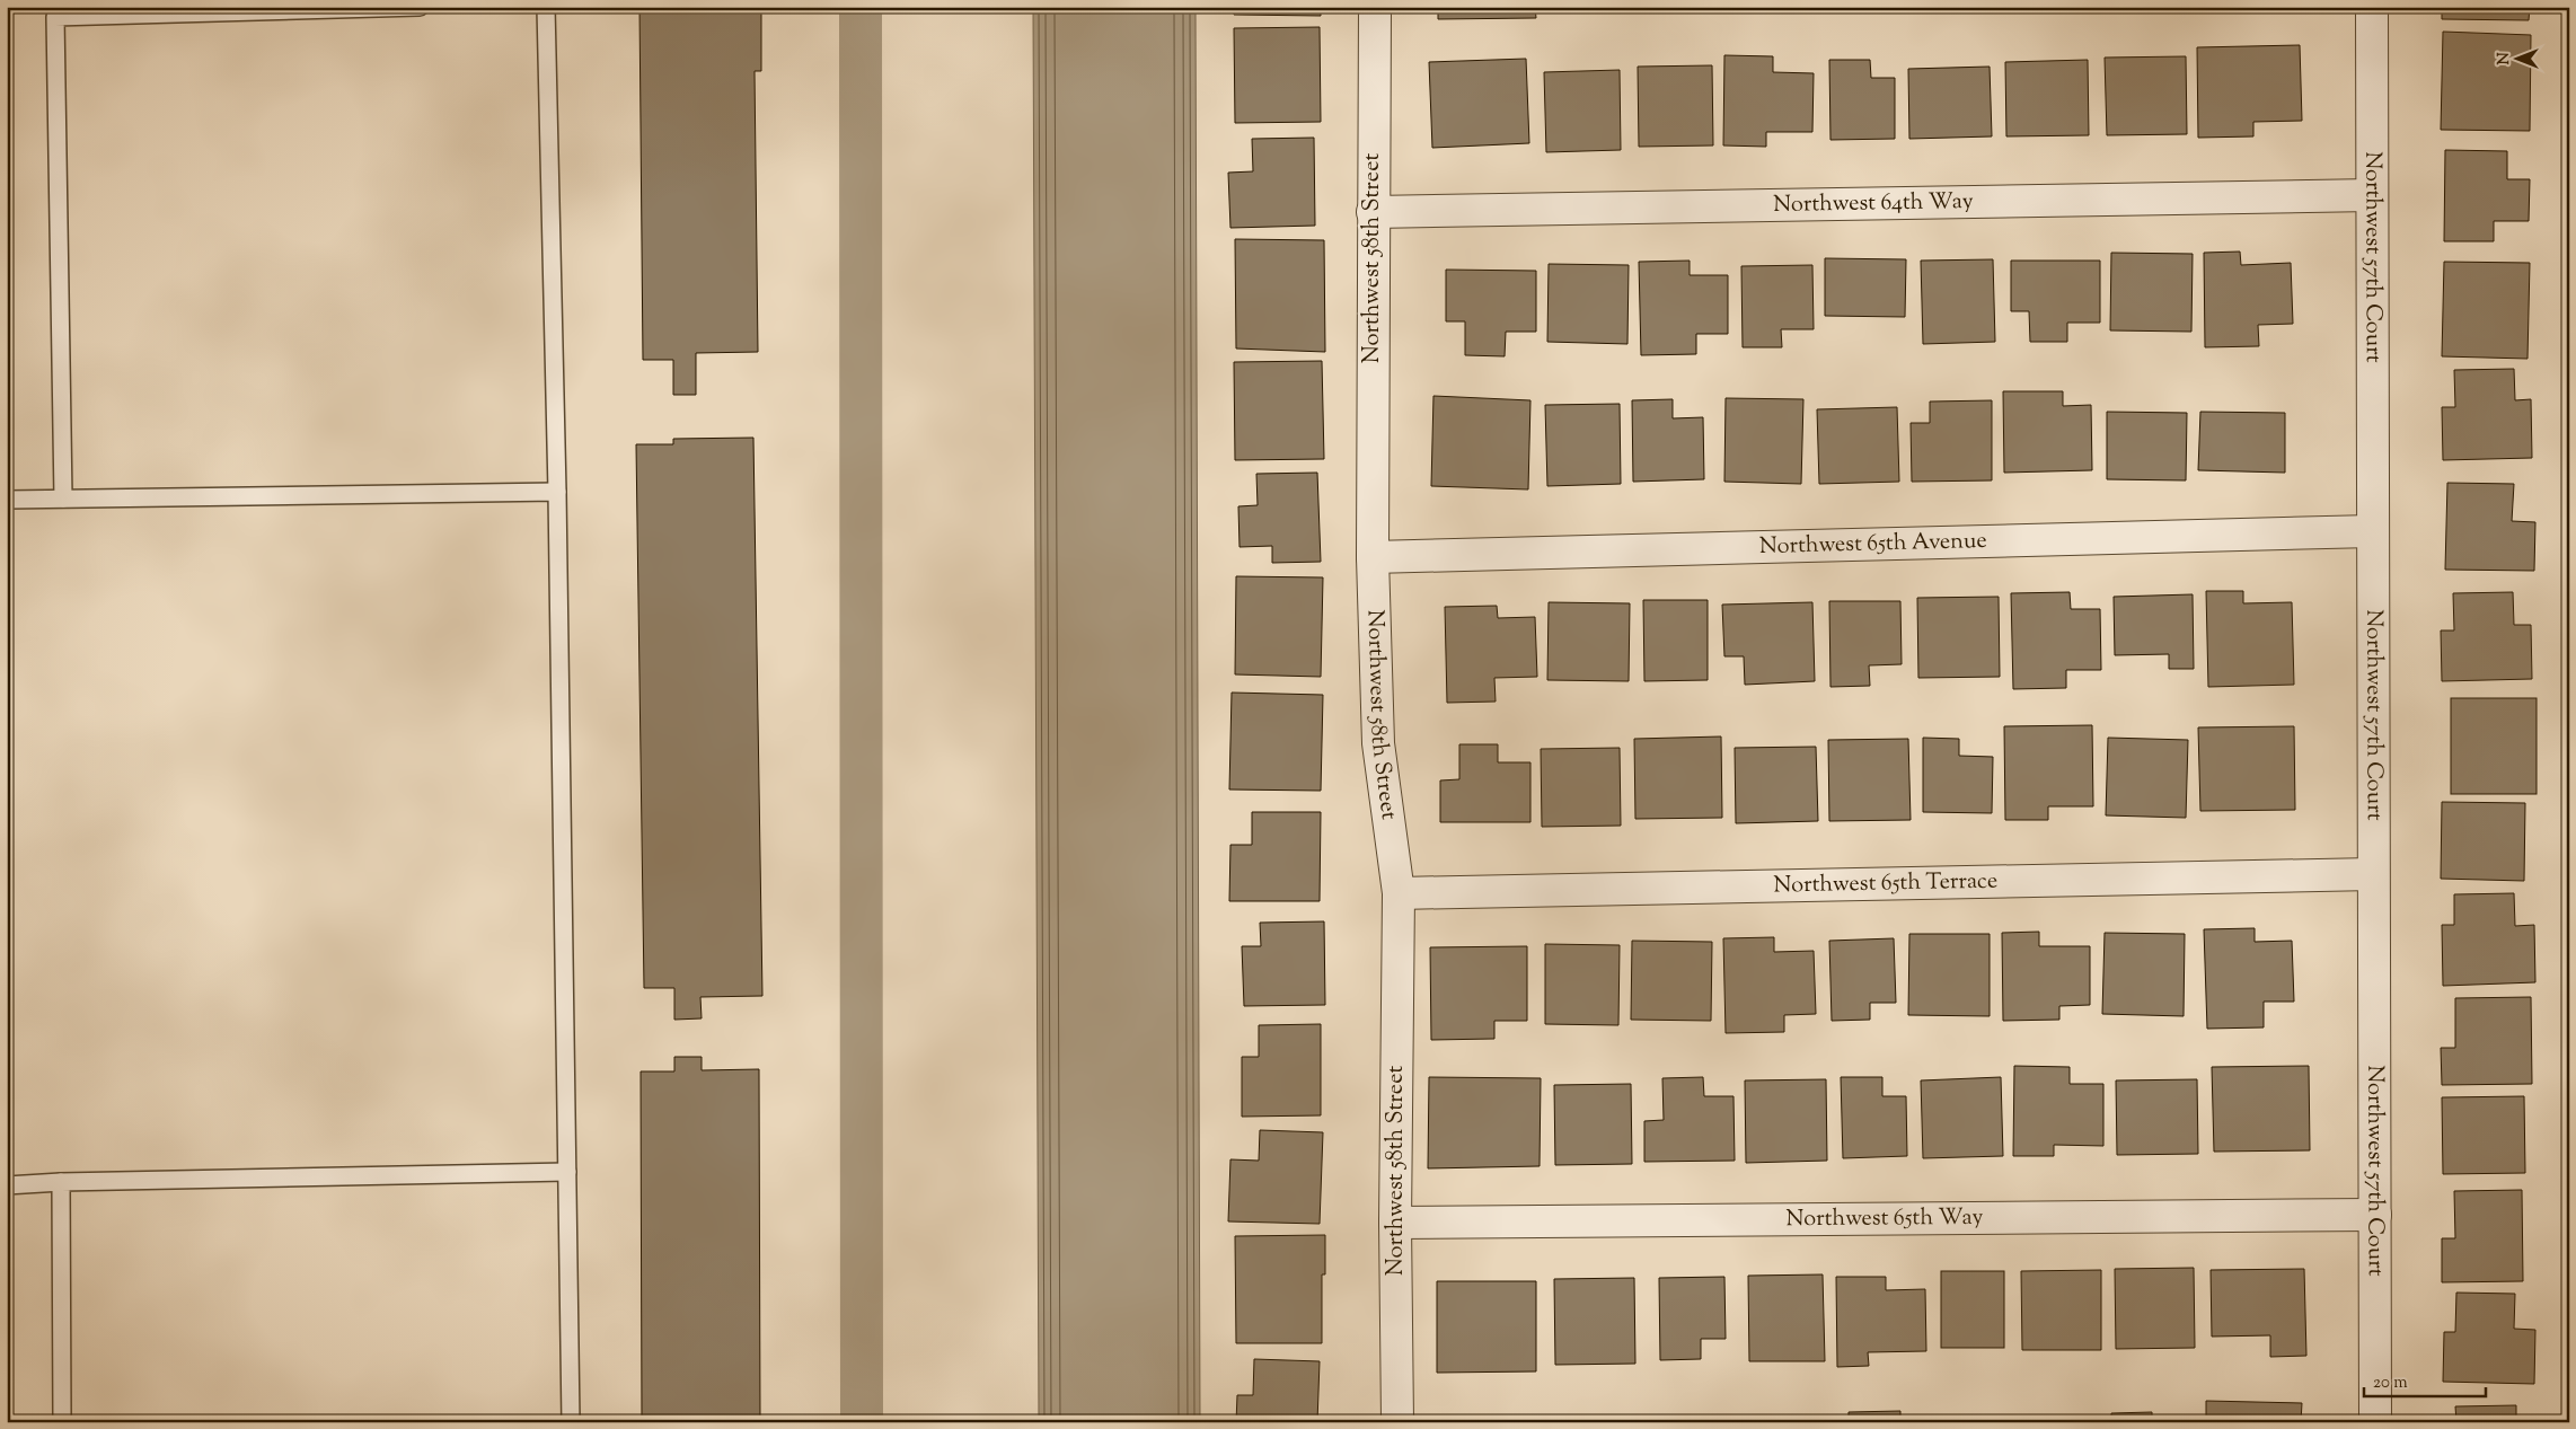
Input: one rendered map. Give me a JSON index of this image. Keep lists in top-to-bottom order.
{
  "streets": {
    "street": [
      "Northwest 64th Way",
      "Northwest 58th Street",
      "Northwest 57th Court",
      "Northwest 65th Avenue",
      "Northwest 65th Terrace",
      "Northwest 65th Way"
    ]
  },
  "crossings": [
    ["Northwest 64th Way", "Northwest 58th Street"],
    ["Northwest 64th Way", "Northwest 57th Court"],
    ["Northwest 58th Street", "Northwest 65th Avenue"],
    ["Northwest 58th Street", "Northwest 65th Terrace"],
    ["Northwest 58th Street", "Northwest 65th Way"],
    ["Northwest 57th Court", "Northwest 65th Avenue"],
    ["Northwest 57th Court", "Northwest 65th Terrace"],
    ["Northwest 57th Court", "Northwest 65th Way"]
  ],
  "scale_bar": "20 m",
  "north": "left"
}
